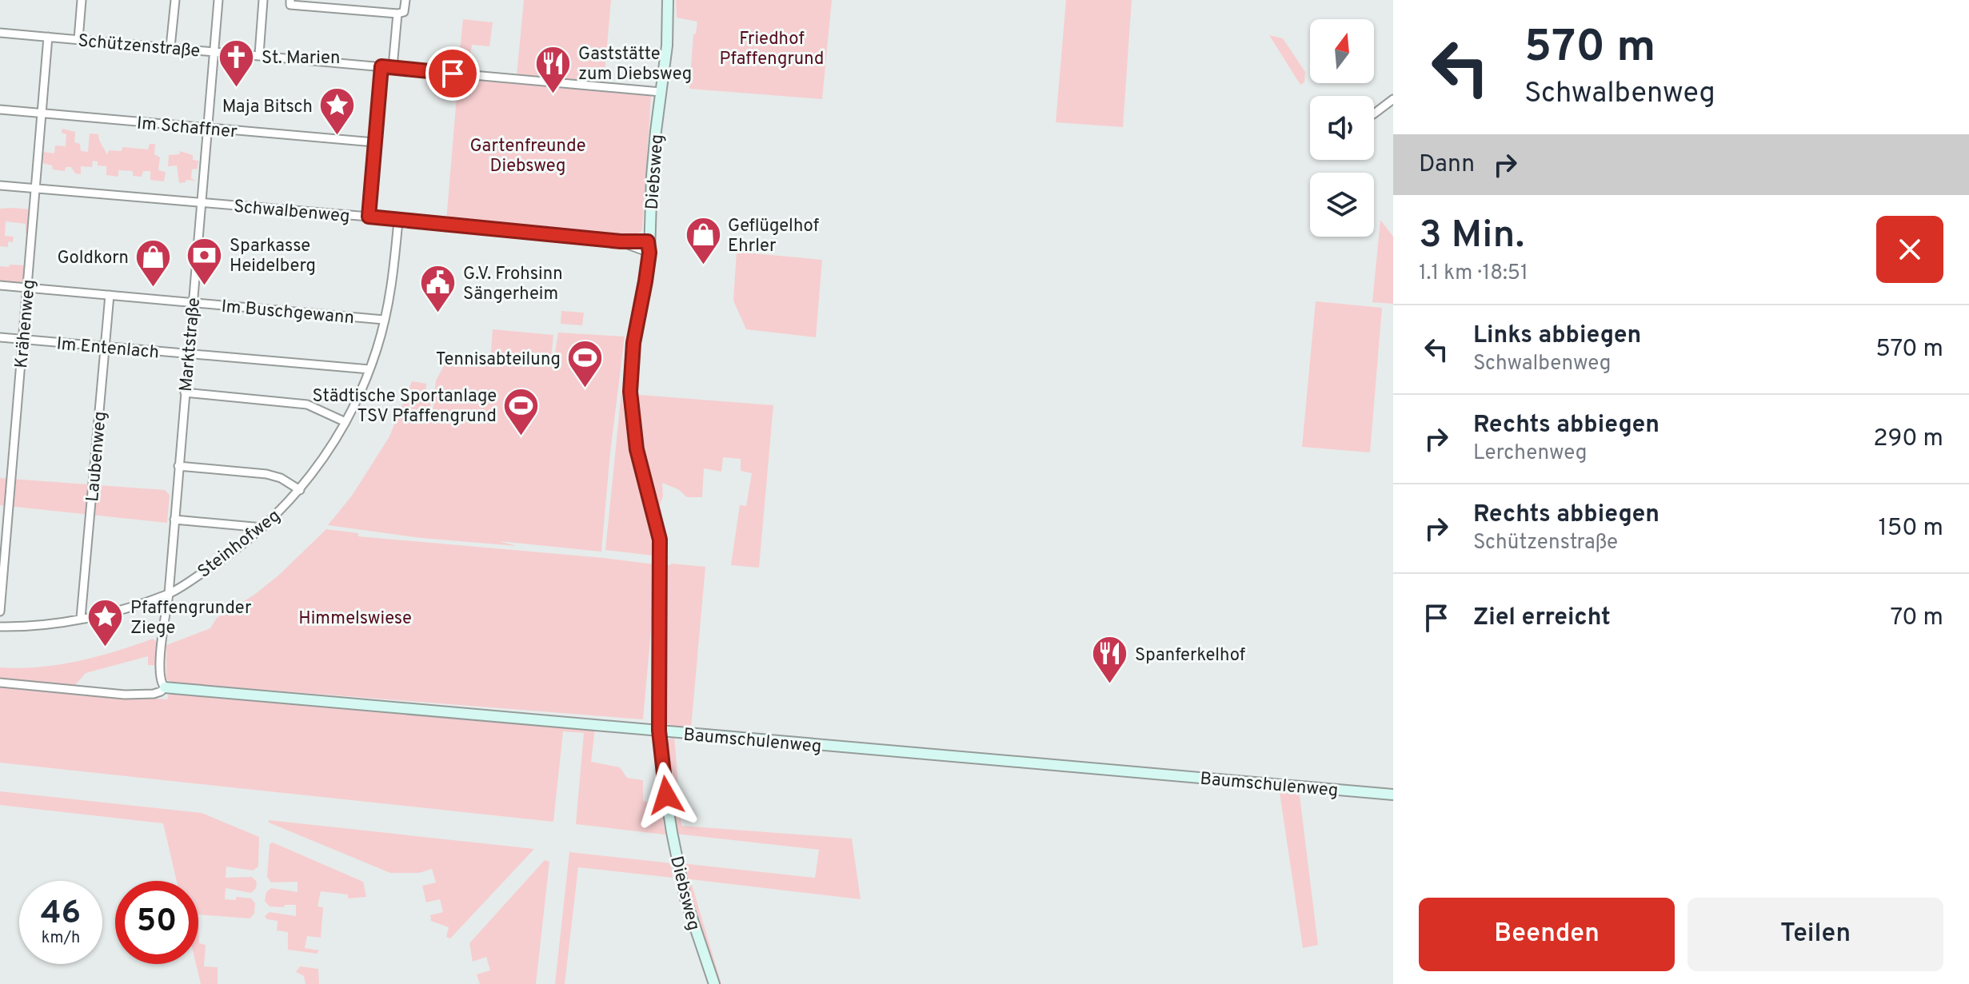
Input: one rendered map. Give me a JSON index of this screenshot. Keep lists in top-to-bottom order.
{
  "streets": {
    "street": [
      "Schützenstraße",
      "Im Schaffner",
      "Diebsweg",
      "Schwalbenweg",
      "Im Buschgewann",
      "Krähenweg",
      "Marktstraße",
      "Im Entenlach",
      "Laubenweg",
      "Steinhofweg",
      "Baumschulenweg"
    ]
  },
  "crossings": [
    ["Schützenstraße", "Diebsweg"],
    ["Schützenstraße", "Krähenweg"],
    ["Schützenstraße", "Marktstraße"],
    ["Im Schaffner", "Krähenweg"],
    ["Im Schaffner", "Marktstraße"],
    ["Diebsweg", "Schwalbenweg"],
    ["Diebsweg", "Baumschulenweg"],
    ["Schwalbenweg", "Krähenweg"],
    ["Schwalbenweg", "Marktstraße"],
    ["Schwalbenweg", "Steinhofweg"],
    ["Im Buschgewann", "Krähenweg"],
    ["Im Buschgewann", "Marktstraße"],
    ["Im Buschgewann", "Laubenweg"],
    ["Im Buschgewann", "Steinhofweg"],
    ["Krähenweg", "Im Entenlach"],
    ["Marktstraße", "Im Entenlach"],
    ["Marktstraße", "Steinhofweg"],
    ["Marktstraße", "Baumschulenweg"],
    ["Im Entenlach", "Laubenweg"],
    ["Im Entenlach", "Steinhofweg"],
    ["Laubenweg", "Steinhofweg"]
  ],
  "parks": ["Friedhof Pfaffengrund", "Gartenfreunde Diebsweg", "Himmelswiese"],
  "places": {
    "church": ["St. Marien"],
    "restaurant": ["Gaststätte zum Diebsweg", "Spanferkelhof"],
    "place": ["Maja Bitsch", "Pfaffengrunder Ziege"],
    "shop": ["Geflügelhof Ehrler", "Goldkorn"],
    "bank": ["Sparkasse Heidelberg"],
    "public building": ["G.V. Frohsinn Sängerheim"],
    "sports": ["Tennisabteilung", "Städtische Sportanlage TSV Pfaffengrund"]
  },
  "north": "top",
  "page": {
    "turn": ["570 m", "Schwalbenweg"],
    "then": "Dann",
    "heading": ["3 Min.", "1.1 km · 18:51"],
    "list": [
      {
        "name": "Links abbiegen",
        "note": "Schwalbenweg",
        "value": "570 m"
      },
      {
        "name": "Rechts abbiegen",
        "note": "Lerchenweg",
        "value": "290 m"
      },
      {
        "name": "Rechts abbiegen",
        "note": "Schützenstraße",
        "value": "150 m"
      },
      {
        "name": "Ziel erreicht",
        "value": "70 m"
      }
    ],
    "speed": "46 km/h",
    "limit": "50",
    "buttons": ["Beenden", "Teilen"]
  }
}
